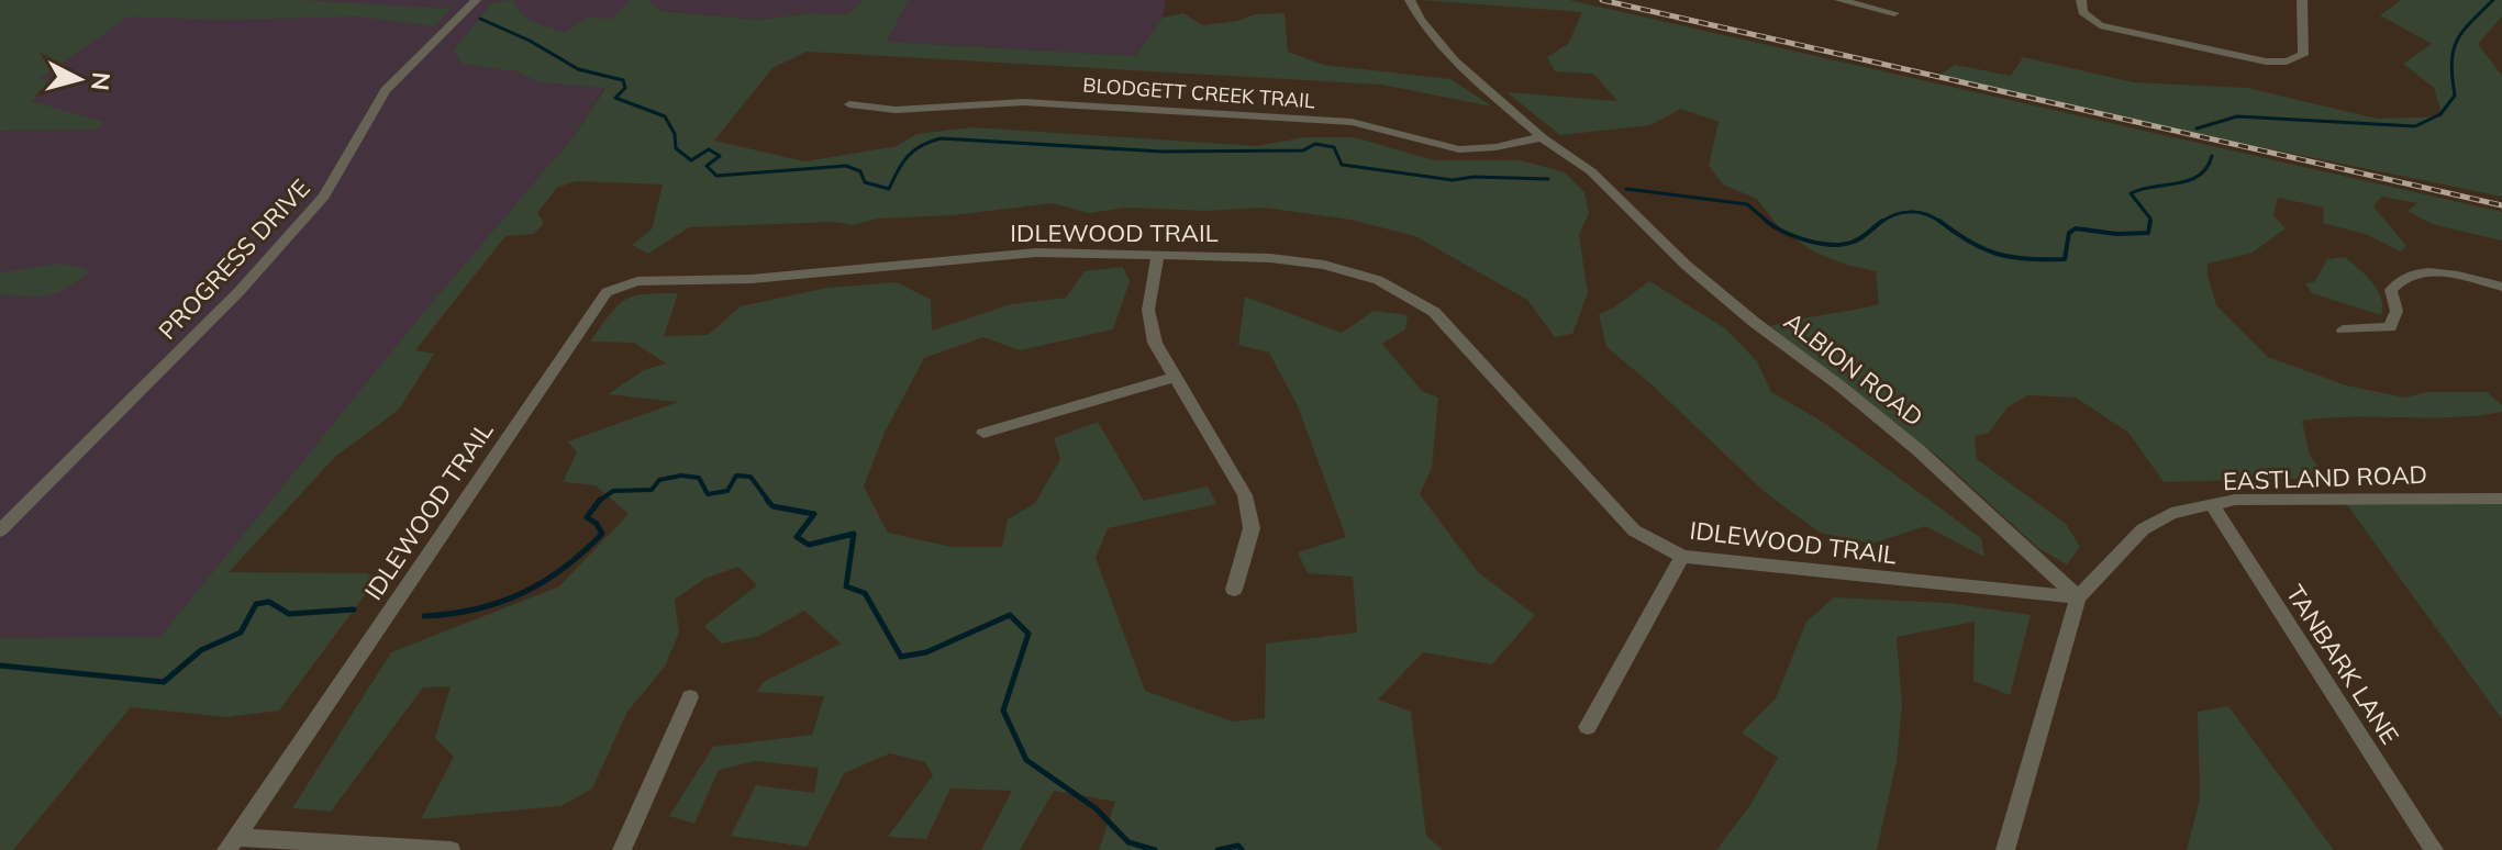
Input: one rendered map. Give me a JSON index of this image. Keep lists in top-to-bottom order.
{
  "streets": {
    "street": [
      "BLODGETT CREEK TRAIL",
      "IDLEWOOD TRAIL",
      "PROGRESS DRIVE",
      "ALBION ROAD",
      "EASTLAND ROAD",
      "TANBARK LANE"
    ]
  },
  "crossings": [
    ["BLODGETT CREEK TRAIL", "ALBION ROAD"],
    ["IDLEWOOD TRAIL", "ALBION ROAD"],
    ["IDLEWOOD TRAIL", "EASTLAND ROAD"],
    ["ALBION ROAD", "EASTLAND ROAD"],
    ["EASTLAND ROAD", "TANBARK LANE"]
  ],
  "north": "right"
}
